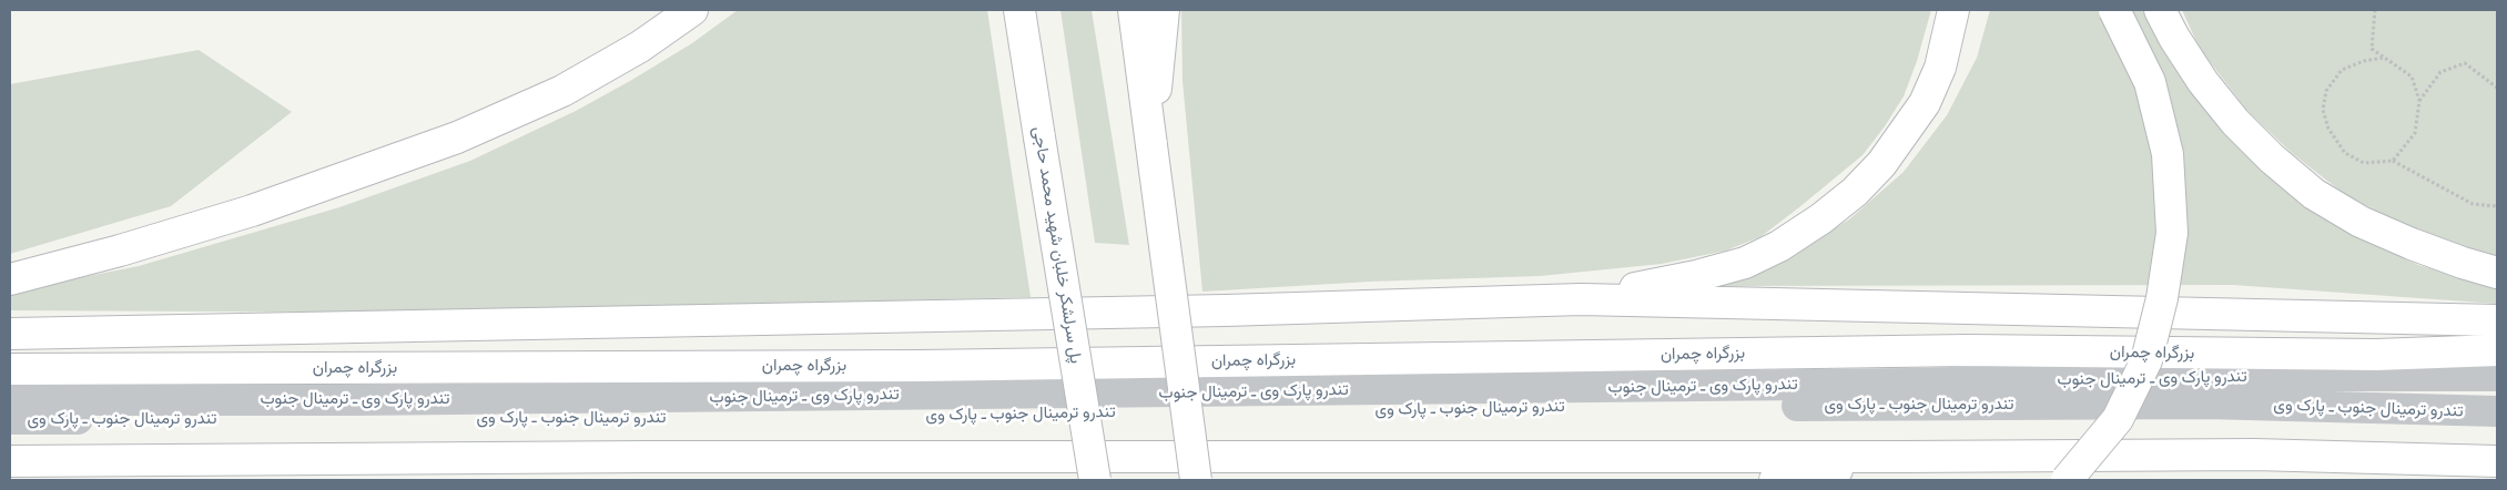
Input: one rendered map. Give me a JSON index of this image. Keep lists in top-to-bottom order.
{
  "streets": {
    "highway": ["پل سرلشکر خلبان شهید محمد حاجی", "بزرگراه چمران"],
    "lane": ["تندرو پارک وی ـ ترمینال جنوب", "تندرو ترمینال جنوب ـ پارک وی"]
  }
}
